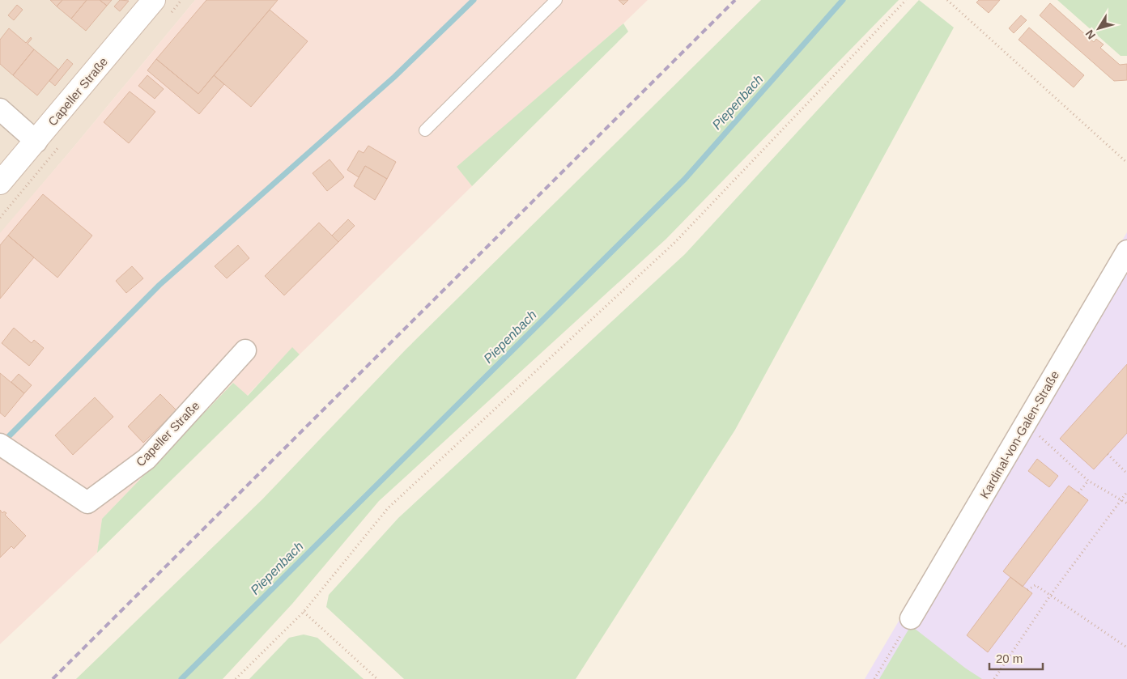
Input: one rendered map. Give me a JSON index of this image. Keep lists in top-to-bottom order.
{
  "streets": {
    "street": ["Capeller Straße", "Kardinal-von-Galen-Straße"]
  },
  "water": ["Piepenbach"],
  "scale_bar": "20 m",
  "north": "bottom left"
}
